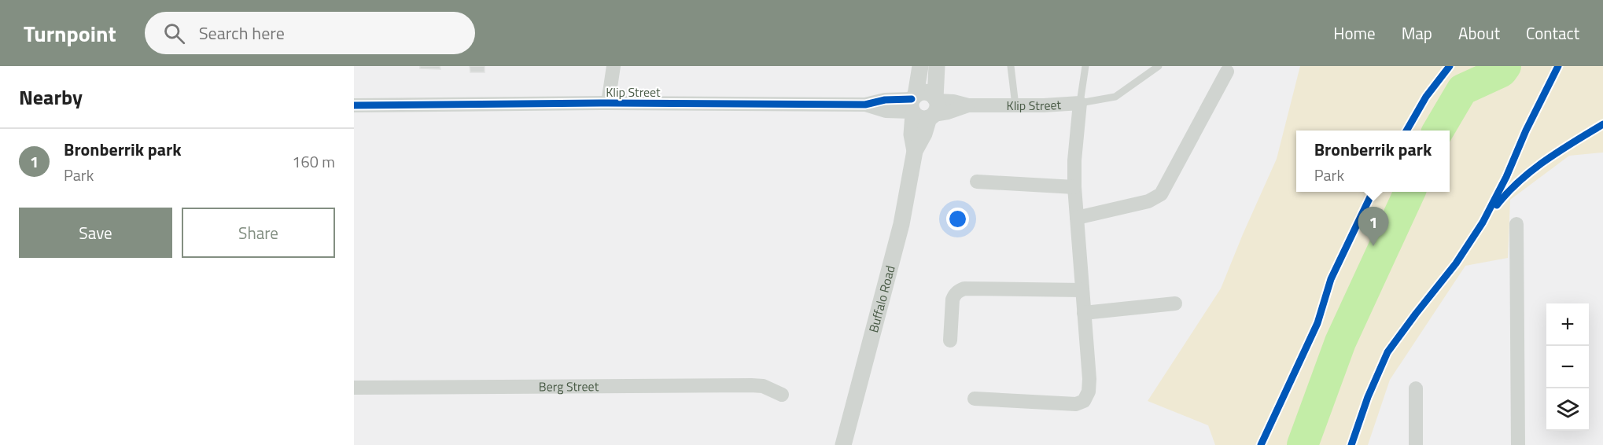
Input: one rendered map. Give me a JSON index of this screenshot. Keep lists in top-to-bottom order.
{
  "streets": {
    "street": ["Klip Street", "Buffalo Road", "Berg Street"]
  },
  "crossings": [
    ["Klip Street", "Buffalo Road"]
  ],
  "page": {
    "header": "Turnpoint",
    "search": "Search here",
    "nav": [
      "Home",
      "Map",
      "About",
      "Contact"
    ],
    "heading": "Nearby",
    "list": [
      {
        "mark": "1",
        "name": "Bronberrik park",
        "note": "Park",
        "value": "160 m"
      }
    ],
    "popup": ["Bronberrik park", "Park"],
    "buttons": ["Save", "Share"],
    "pins": "1",
    "map_buttons": ["+", "−"]
  }
}
